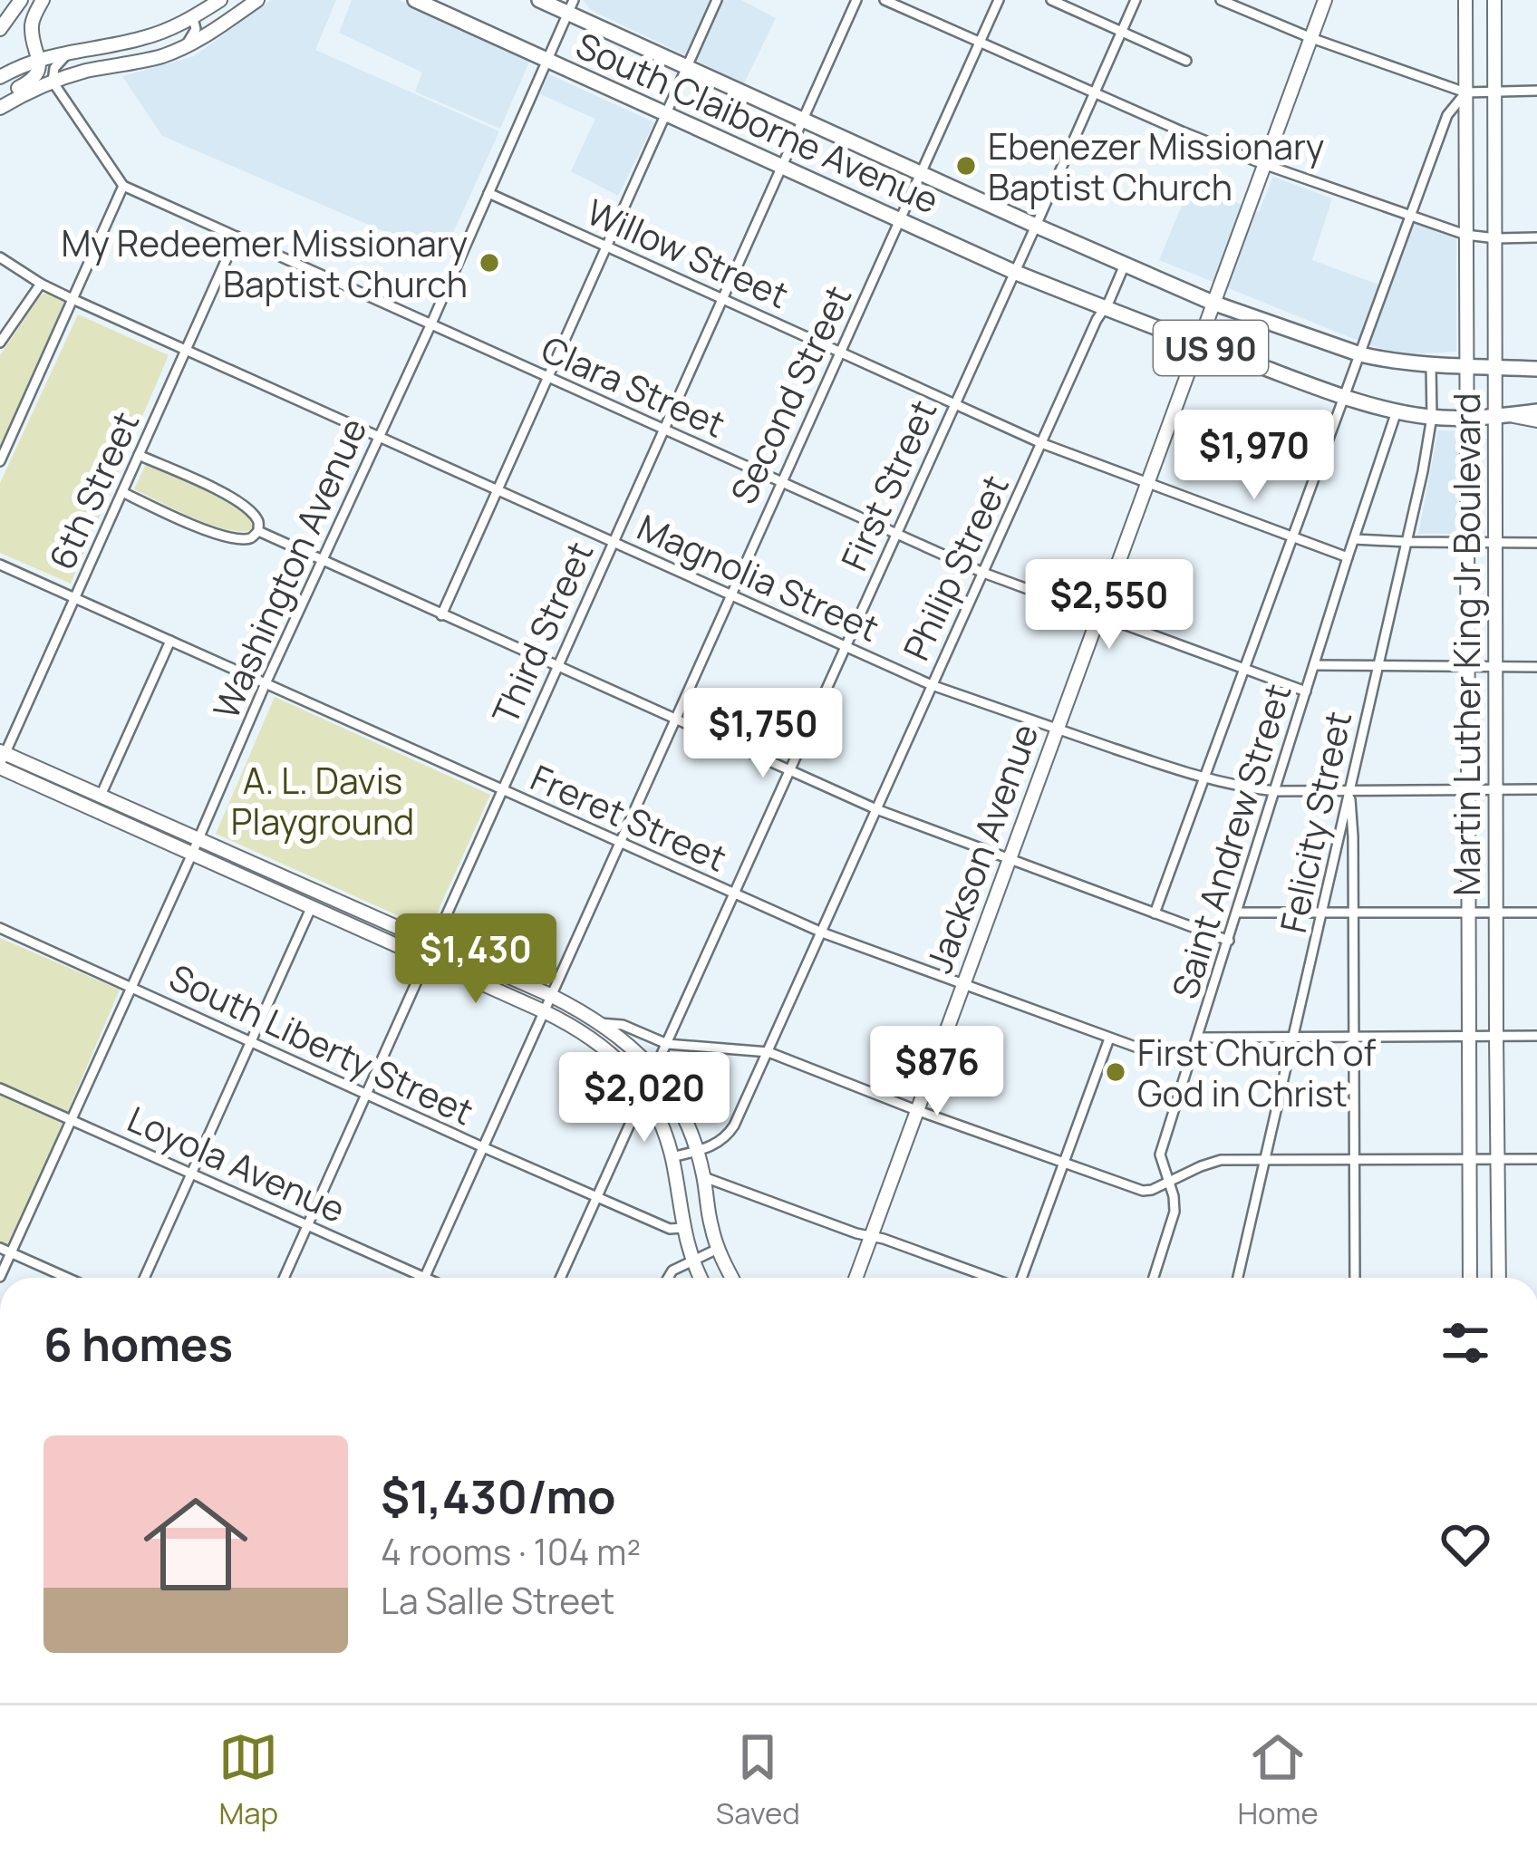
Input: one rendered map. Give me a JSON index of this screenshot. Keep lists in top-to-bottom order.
{
  "streets": {
    "main road": ["South Claiborne Avenue", "US 90"],
    "street": [
      "Willow Street",
      "Clara Street",
      "Second Street",
      "First Street",
      "6th Street",
      "Philip Street",
      "Washington Avenue",
      "Magnolia Street",
      "Third Street",
      "Martin Luther King Jr Boulevard",
      "Freret Street",
      "Felicity Street",
      "Saint Andrew Street",
      "Jackson Avenue",
      "South Liberty Street",
      "Loyola Avenue"
    ]
  },
  "crossings": [
    ["South Claiborne Avenue", "Second Street"],
    ["South Claiborne Avenue", "First Street"],
    ["South Claiborne Avenue", "Philip Street"],
    ["South Claiborne Avenue", "Washington Avenue"],
    ["South Claiborne Avenue", "Third Street"],
    ["South Claiborne Avenue", "Martin Luther King Jr Boulevard"],
    ["South Claiborne Avenue", "Felicity Street"],
    ["South Claiborne Avenue", "Saint Andrew Street"],
    ["South Claiborne Avenue", "Jackson Avenue"],
    ["Willow Street", "Second Street"],
    ["Willow Street", "First Street"],
    ["Willow Street", "Philip Street"],
    ["Willow Street", "Washington Avenue"],
    ["Willow Street", "Third Street"],
    ["Willow Street", "Saint Andrew Street"],
    ["Willow Street", "Jackson Avenue"],
    ["Clara Street", "Second Street"],
    ["Clara Street", "First Street"],
    ["Clara Street", "6th Street"],
    ["Clara Street", "Philip Street"],
    ["Clara Street", "Washington Avenue"],
    ["Clara Street", "Third Street"],
    ["Clara Street", "Saint Andrew Street"],
    ["Clara Street", "Jackson Avenue"],
    ["Second Street", "Magnolia Street"],
    ["Second Street", "Freret Street"],
    ["Second Street", "South Liberty Street"],
    ["Second Street", "Loyola Avenue"],
    ["First Street", "Magnolia Street"],
    ["First Street", "Freret Street"],
    ["First Street", "South Liberty Street"],
    ["6th Street", "Magnolia Street"],
    ["6th Street", "Freret Street"],
    ["Philip Street", "Magnolia Street"],
    ["Philip Street", "Freret Street"],
    ["Washington Avenue", "Magnolia Street"],
    ["Washington Avenue", "Freret Street"],
    ["Washington Avenue", "South Liberty Street"],
    ["Washington Avenue", "Loyola Avenue"],
    ["Magnolia Street", "Third Street"],
    ["Magnolia Street", "Martin Luther King Jr Boulevard"],
    ["Magnolia Street", "Felicity Street"],
    ["Magnolia Street", "Saint Andrew Street"],
    ["Magnolia Street", "Jackson Avenue"],
    ["Third Street", "Freret Street"],
    ["Third Street", "South Liberty Street"],
    ["Third Street", "Loyola Avenue"],
    ["Freret Street", "Saint Andrew Street"],
    ["Freret Street", "Jackson Avenue"]
  ],
  "parks": ["A. L. Davis Playground"],
  "places": ["Ebenezer Missionary Baptist Church", "My Redeemer Missionary Baptist Church", "First Church of God in Christ"],
  "page": {
    "price": [
      "$1,970",
      "$2,550",
      "$1,750",
      "$1,430",
      "$876",
      "$2,020"
    ],
    "heading": "6 homes",
    "list": [
      {
        "name": "$1,430/mo",
        "note": "4 rooms · 104 m² · La Salle Street"
      }
    ],
    "tabs": ["Map", "Saved", "Home"]
  }
}
